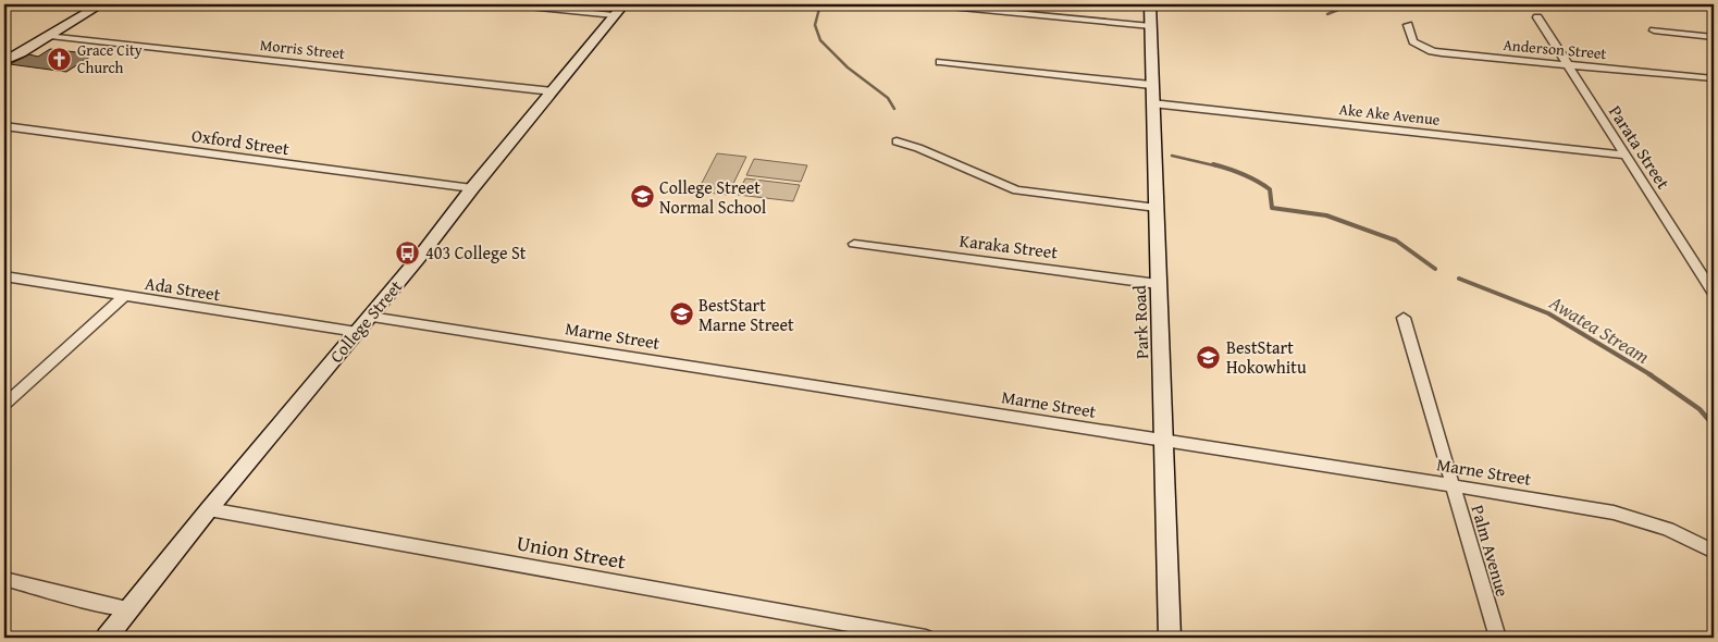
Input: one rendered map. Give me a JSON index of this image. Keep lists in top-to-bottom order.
{
  "streets": {
    "street": [
      "Morris Street",
      "Anderson Street",
      "Ake Ake Avenue",
      "Oxford Street",
      "Parata Street",
      "Karaka Street",
      "Ada Street",
      "College Street",
      "Park Road",
      "Marne Street",
      "Palm Avenue",
      "Union Street"
    ]
  },
  "crossings": [
    ["Morris Street", "College Street"],
    ["Anderson Street", "Parata Street"],
    ["Ake Ake Avenue", "Parata Street"],
    ["Ake Ake Avenue", "Park Road"],
    ["Oxford Street", "College Street"],
    ["Karaka Street", "Park Road"],
    ["Ada Street", "College Street"],
    ["College Street", "Marne Street"],
    ["College Street", "Union Street"],
    ["Park Road", "Marne Street"],
    ["Marne Street", "Palm Avenue"]
  ],
  "water": ["Awatea Stream"],
  "places": {
    "church": ["Grace City Church"],
    "school or university": ["College Street Normal School", "BestStart Marne Street", "BestStart Hokowhitu"],
    "bus stop": ["403 College St"]
  }
}
